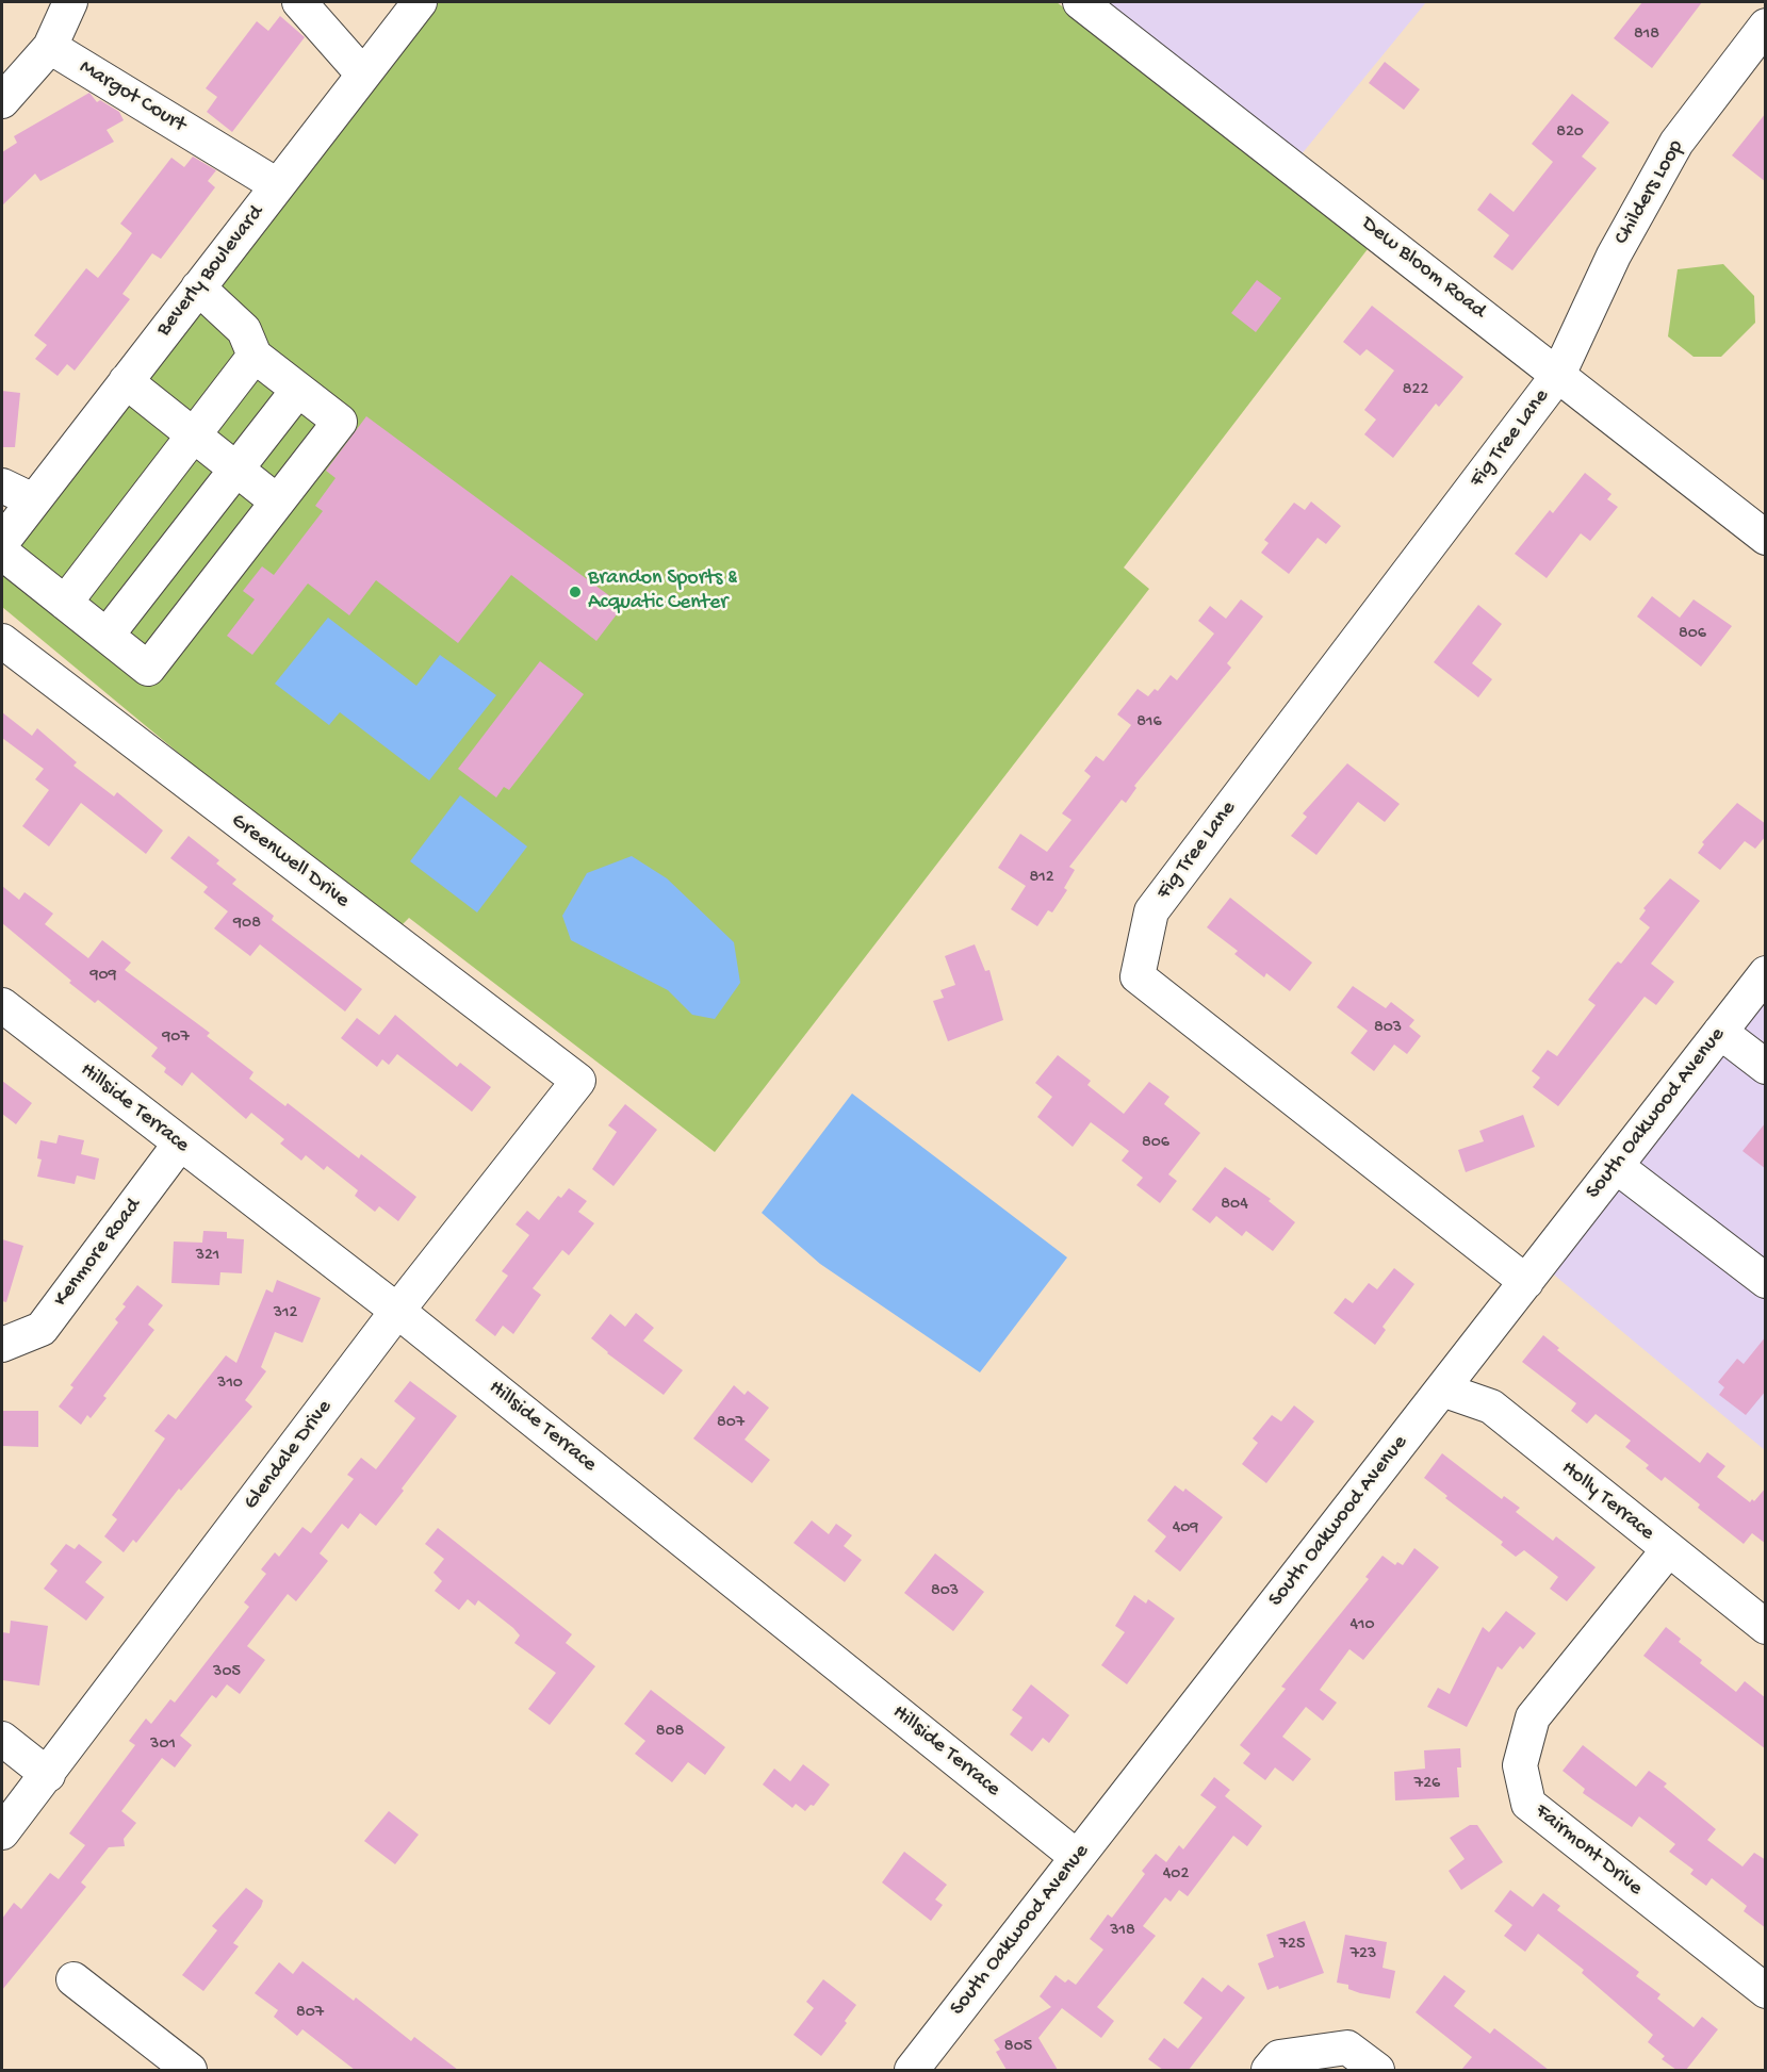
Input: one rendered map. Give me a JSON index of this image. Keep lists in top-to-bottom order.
{
  "streets": {
    "street": [
      "Margot Court",
      "Childers Loop",
      "Dew Bloom Road",
      "Beverly Boulevard",
      "Fig Tree Lane",
      "Greenwell Drive",
      "Hillside Terrace",
      "South Oakwood Avenue",
      "Kenmore Road",
      "Glendale Drive",
      "Holly Terrace",
      "Fairmont Drive"
    ]
  },
  "crossings": [
    ["Margot Court", "Beverly Boulevard"],
    ["Childers Loop", "Dew Bloom Road"],
    ["Childers Loop", "Fig Tree Lane"],
    ["Dew Bloom Road", "Fig Tree Lane"],
    ["Fig Tree Lane", "South Oakwood Avenue"],
    ["Greenwell Drive", "Glendale Drive"],
    ["Hillside Terrace", "South Oakwood Avenue"],
    ["Hillside Terrace", "Kenmore Road"],
    ["Hillside Terrace", "Glendale Drive"],
    ["South Oakwood Avenue", "Holly Terrace"],
    ["Holly Terrace", "Fairmont Drive"]
  ],
  "places": ["Brandon Sports & Acquatic Center"],
  "house_numbers": [
    "818",
    "820",
    "822",
    "806",
    "816",
    "812",
    "908",
    "909",
    "803",
    "907",
    "806",
    "804",
    "321",
    "312",
    "310",
    "807",
    "409",
    "803",
    "410",
    "305",
    "808",
    "301",
    "726",
    "402",
    "318",
    "725",
    "723",
    "807",
    "805"
  ]
}
